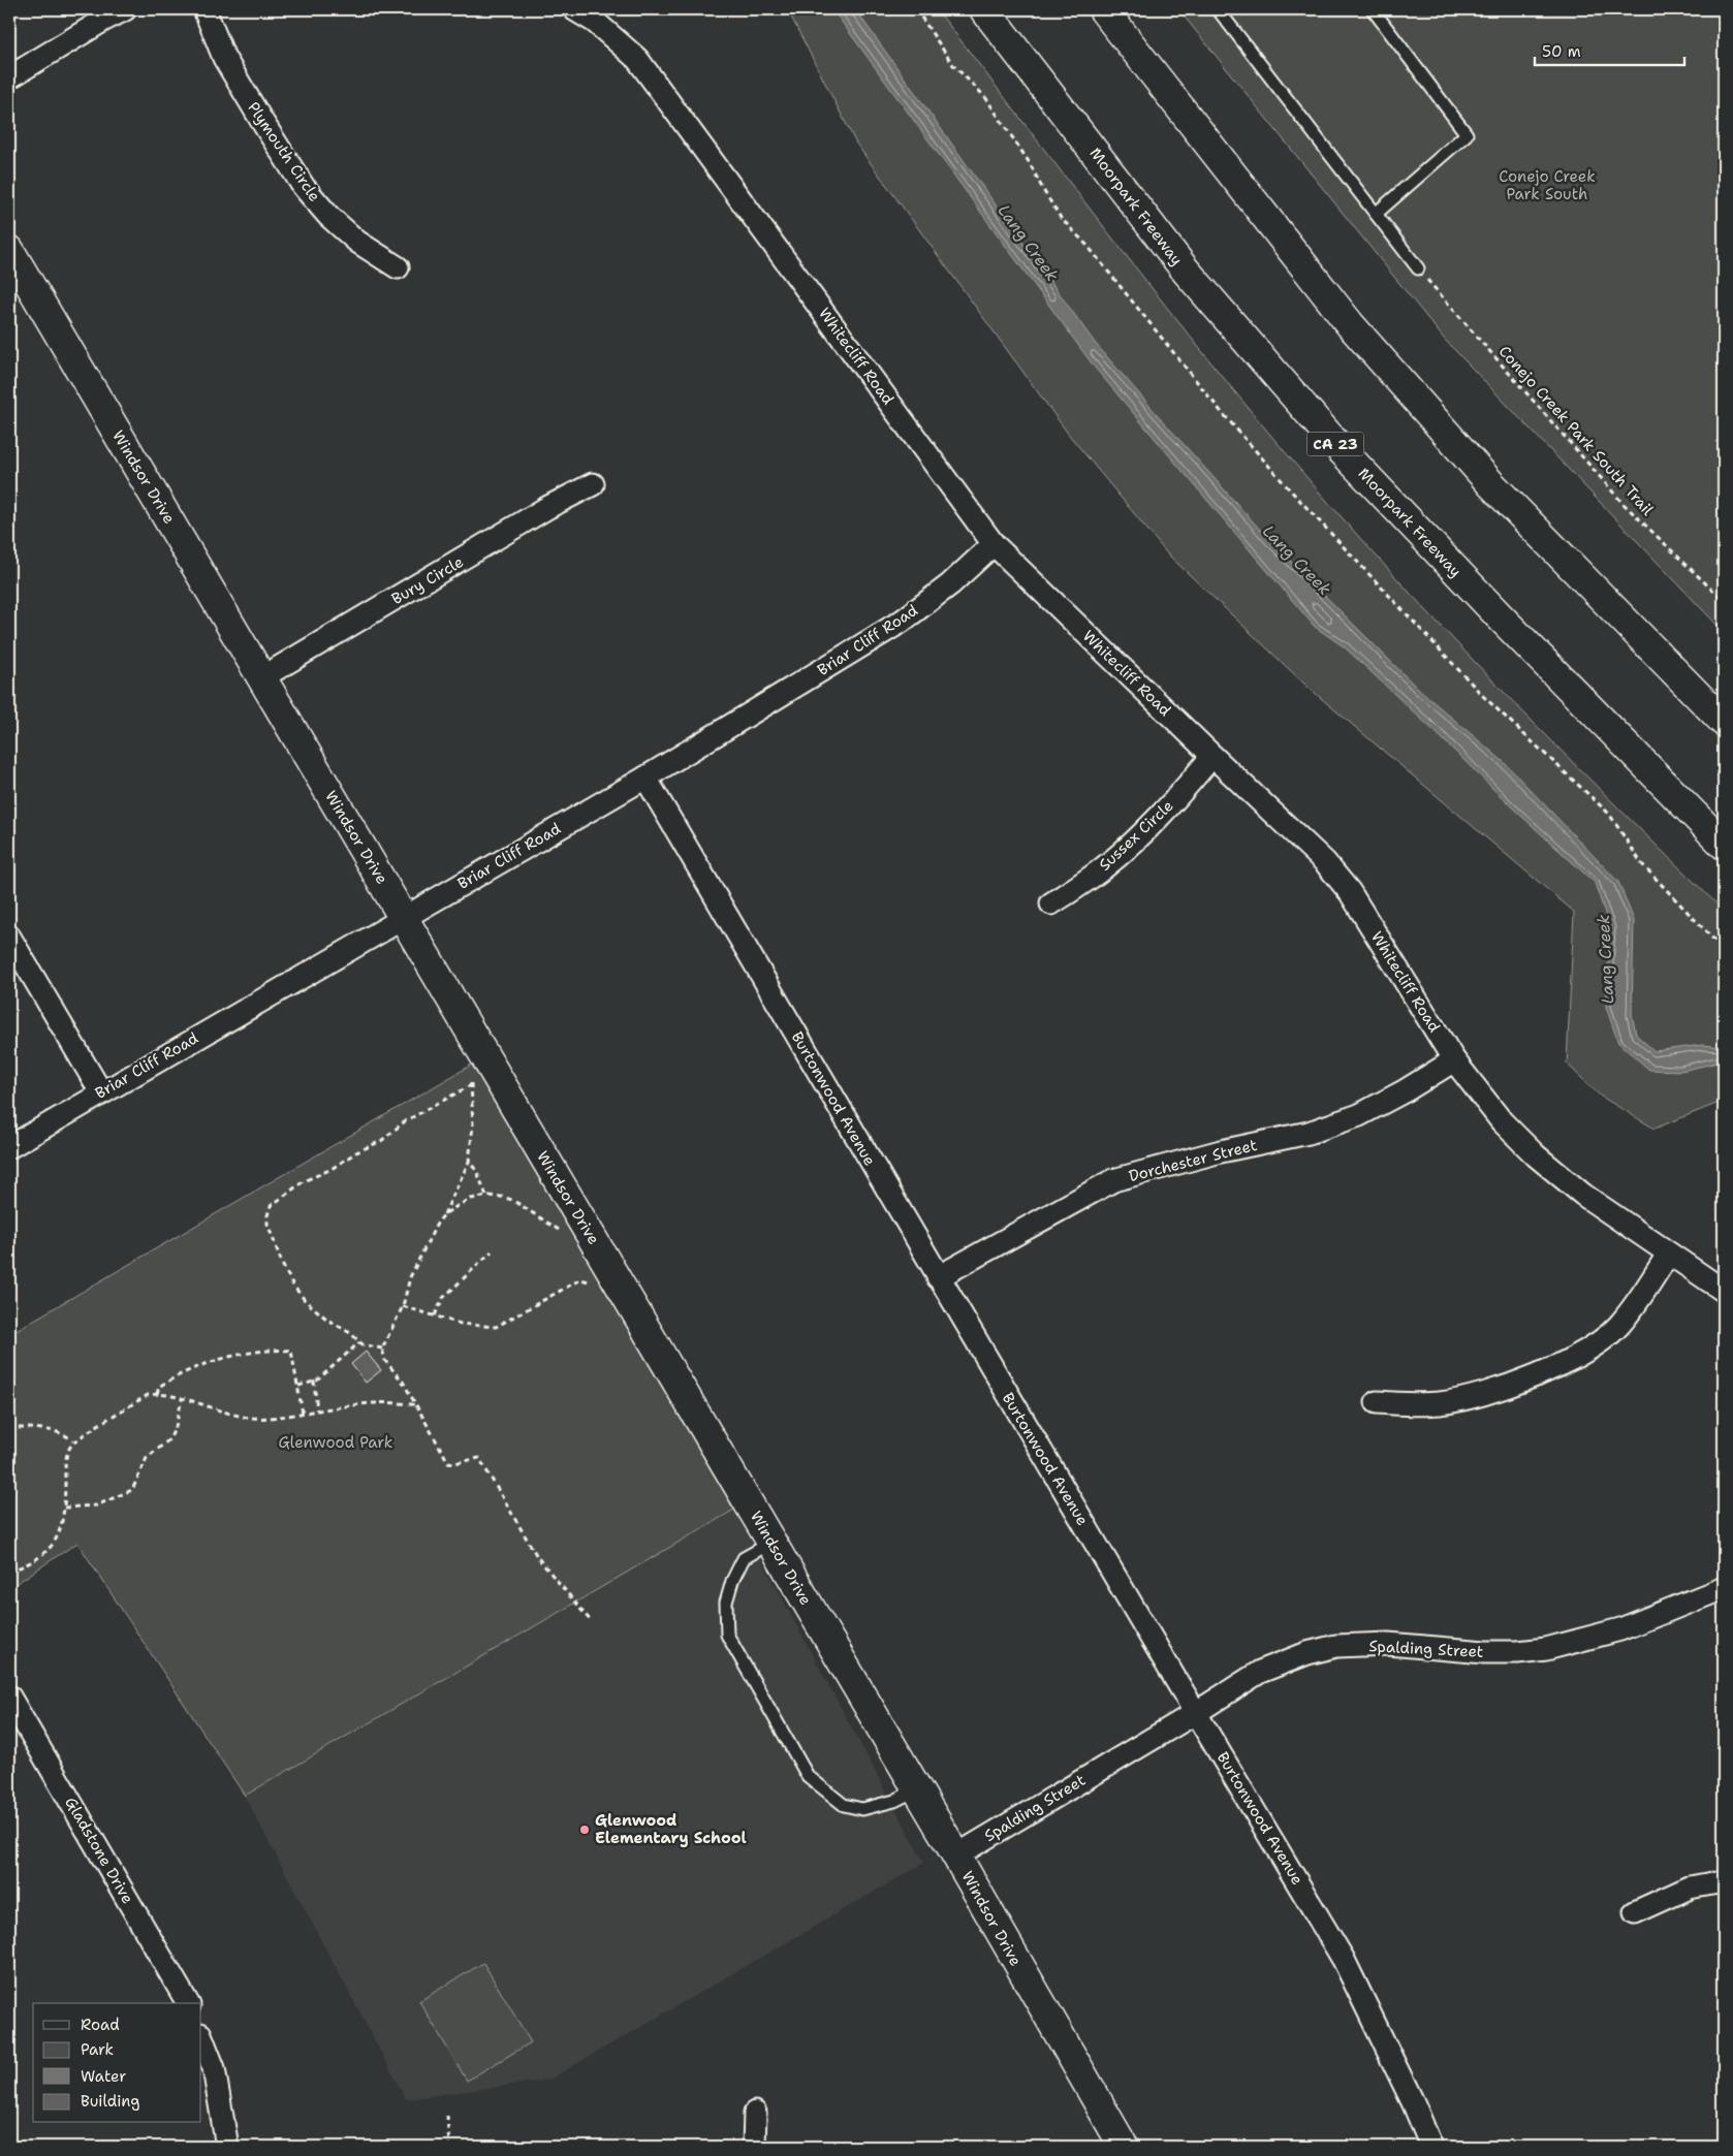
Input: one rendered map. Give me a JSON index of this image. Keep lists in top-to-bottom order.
{
  "streets": {
    "main road": ["Moorpark Freeway", "CA 23", "Windsor Drive"],
    "street": [
      "Plymouth Circle",
      "Whitecliff Road",
      "Bury Circle",
      "Briar Cliff Road",
      "Sussex Circle",
      "Burtonwood Avenue",
      "Dorchester Street",
      "Spalding Street",
      "Gladstone Drive"
    ],
    "path": ["Conejo Creek Park South Trail"]
  },
  "crossings": [
    ["Whitecliff Road", "Briar Cliff Road"],
    ["Whitecliff Road", "Sussex Circle"],
    ["Whitecliff Road", "Dorchester Street"],
    ["Windsor Drive", "Bury Circle"],
    ["Windsor Drive", "Briar Cliff Road"],
    ["Windsor Drive", "Spalding Street"],
    ["Briar Cliff Road", "Burtonwood Avenue"],
    ["Burtonwood Avenue", "Dorchester Street"],
    ["Burtonwood Avenue", "Spalding Street"]
  ],
  "water": ["Lang Creek"],
  "parks": ["Conejo Creek Park South", "Glenwood Park"],
  "places": ["Glenwood Elementary School"],
  "legend": [
    "Road",
    "Park",
    "Water",
    "Building"
  ],
  "scale_bar": "50 m"
}
